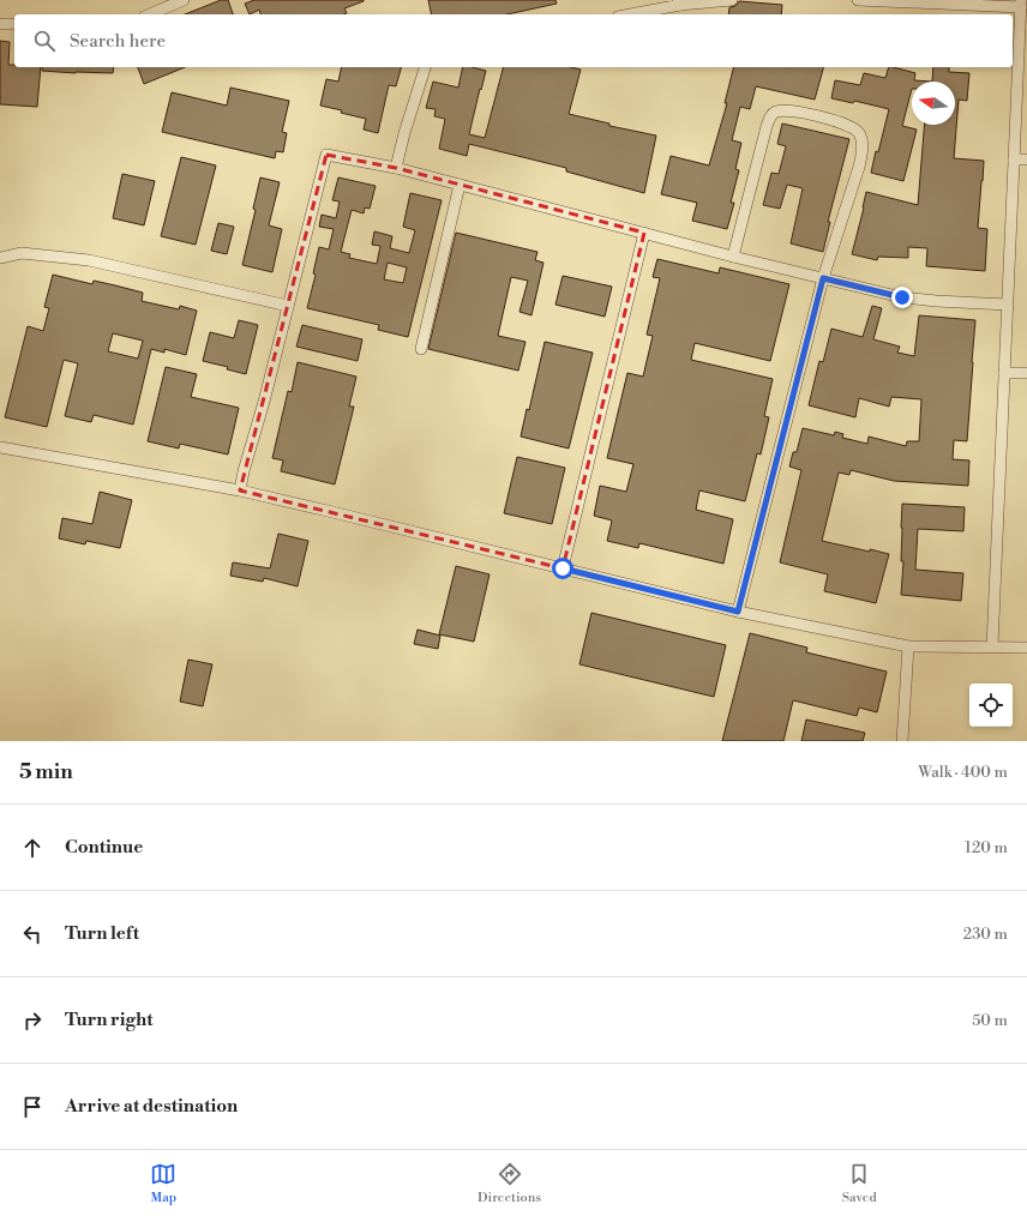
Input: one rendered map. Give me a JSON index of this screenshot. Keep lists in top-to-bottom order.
{
  "north": "left",
  "page": {
    "search": "Search here",
    "heading": ["5 min", "Walk · 400 m"],
    "list": [
      ["Continue", "120 m"],
      ["Turn left", "230 m"],
      ["Turn right", "50 m"],
      "Arrive at destination"
    ],
    "nav": ["Map", "Directions", "Saved"]
  }
}
